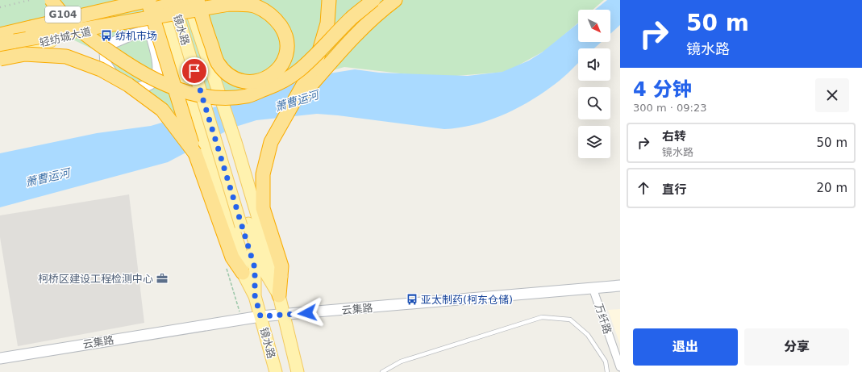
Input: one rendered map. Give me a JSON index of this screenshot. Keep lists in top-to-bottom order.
{
  "streets": {
    "main road": ["G104", "镜水路", "轻纺城大道"],
    "street": ["云集路", "万纤路"]
  },
  "crossings": [
    ["镜水路", "云集路"],
    ["云集路", "万纤路"]
  ],
  "water": ["萧曹运河"],
  "places": {
    "bus stop": ["纺机市场", "亚太制药(柯东仓储)"],
    "office": ["柯桥区建设工程检测中心"]
  },
  "north": "bottom right",
  "page": {
    "turn": ["50 m", "镜水路"],
    "heading": ["4 分钟", "300 m · 09:23"],
    "list": [
      {
        "name": "右转",
        "note": "镜水路",
        "value": "50 m"
      },
      {
        "name": "直行",
        "value": "20 m"
      }
    ],
    "buttons": ["退出", "分享"]
  }
}
